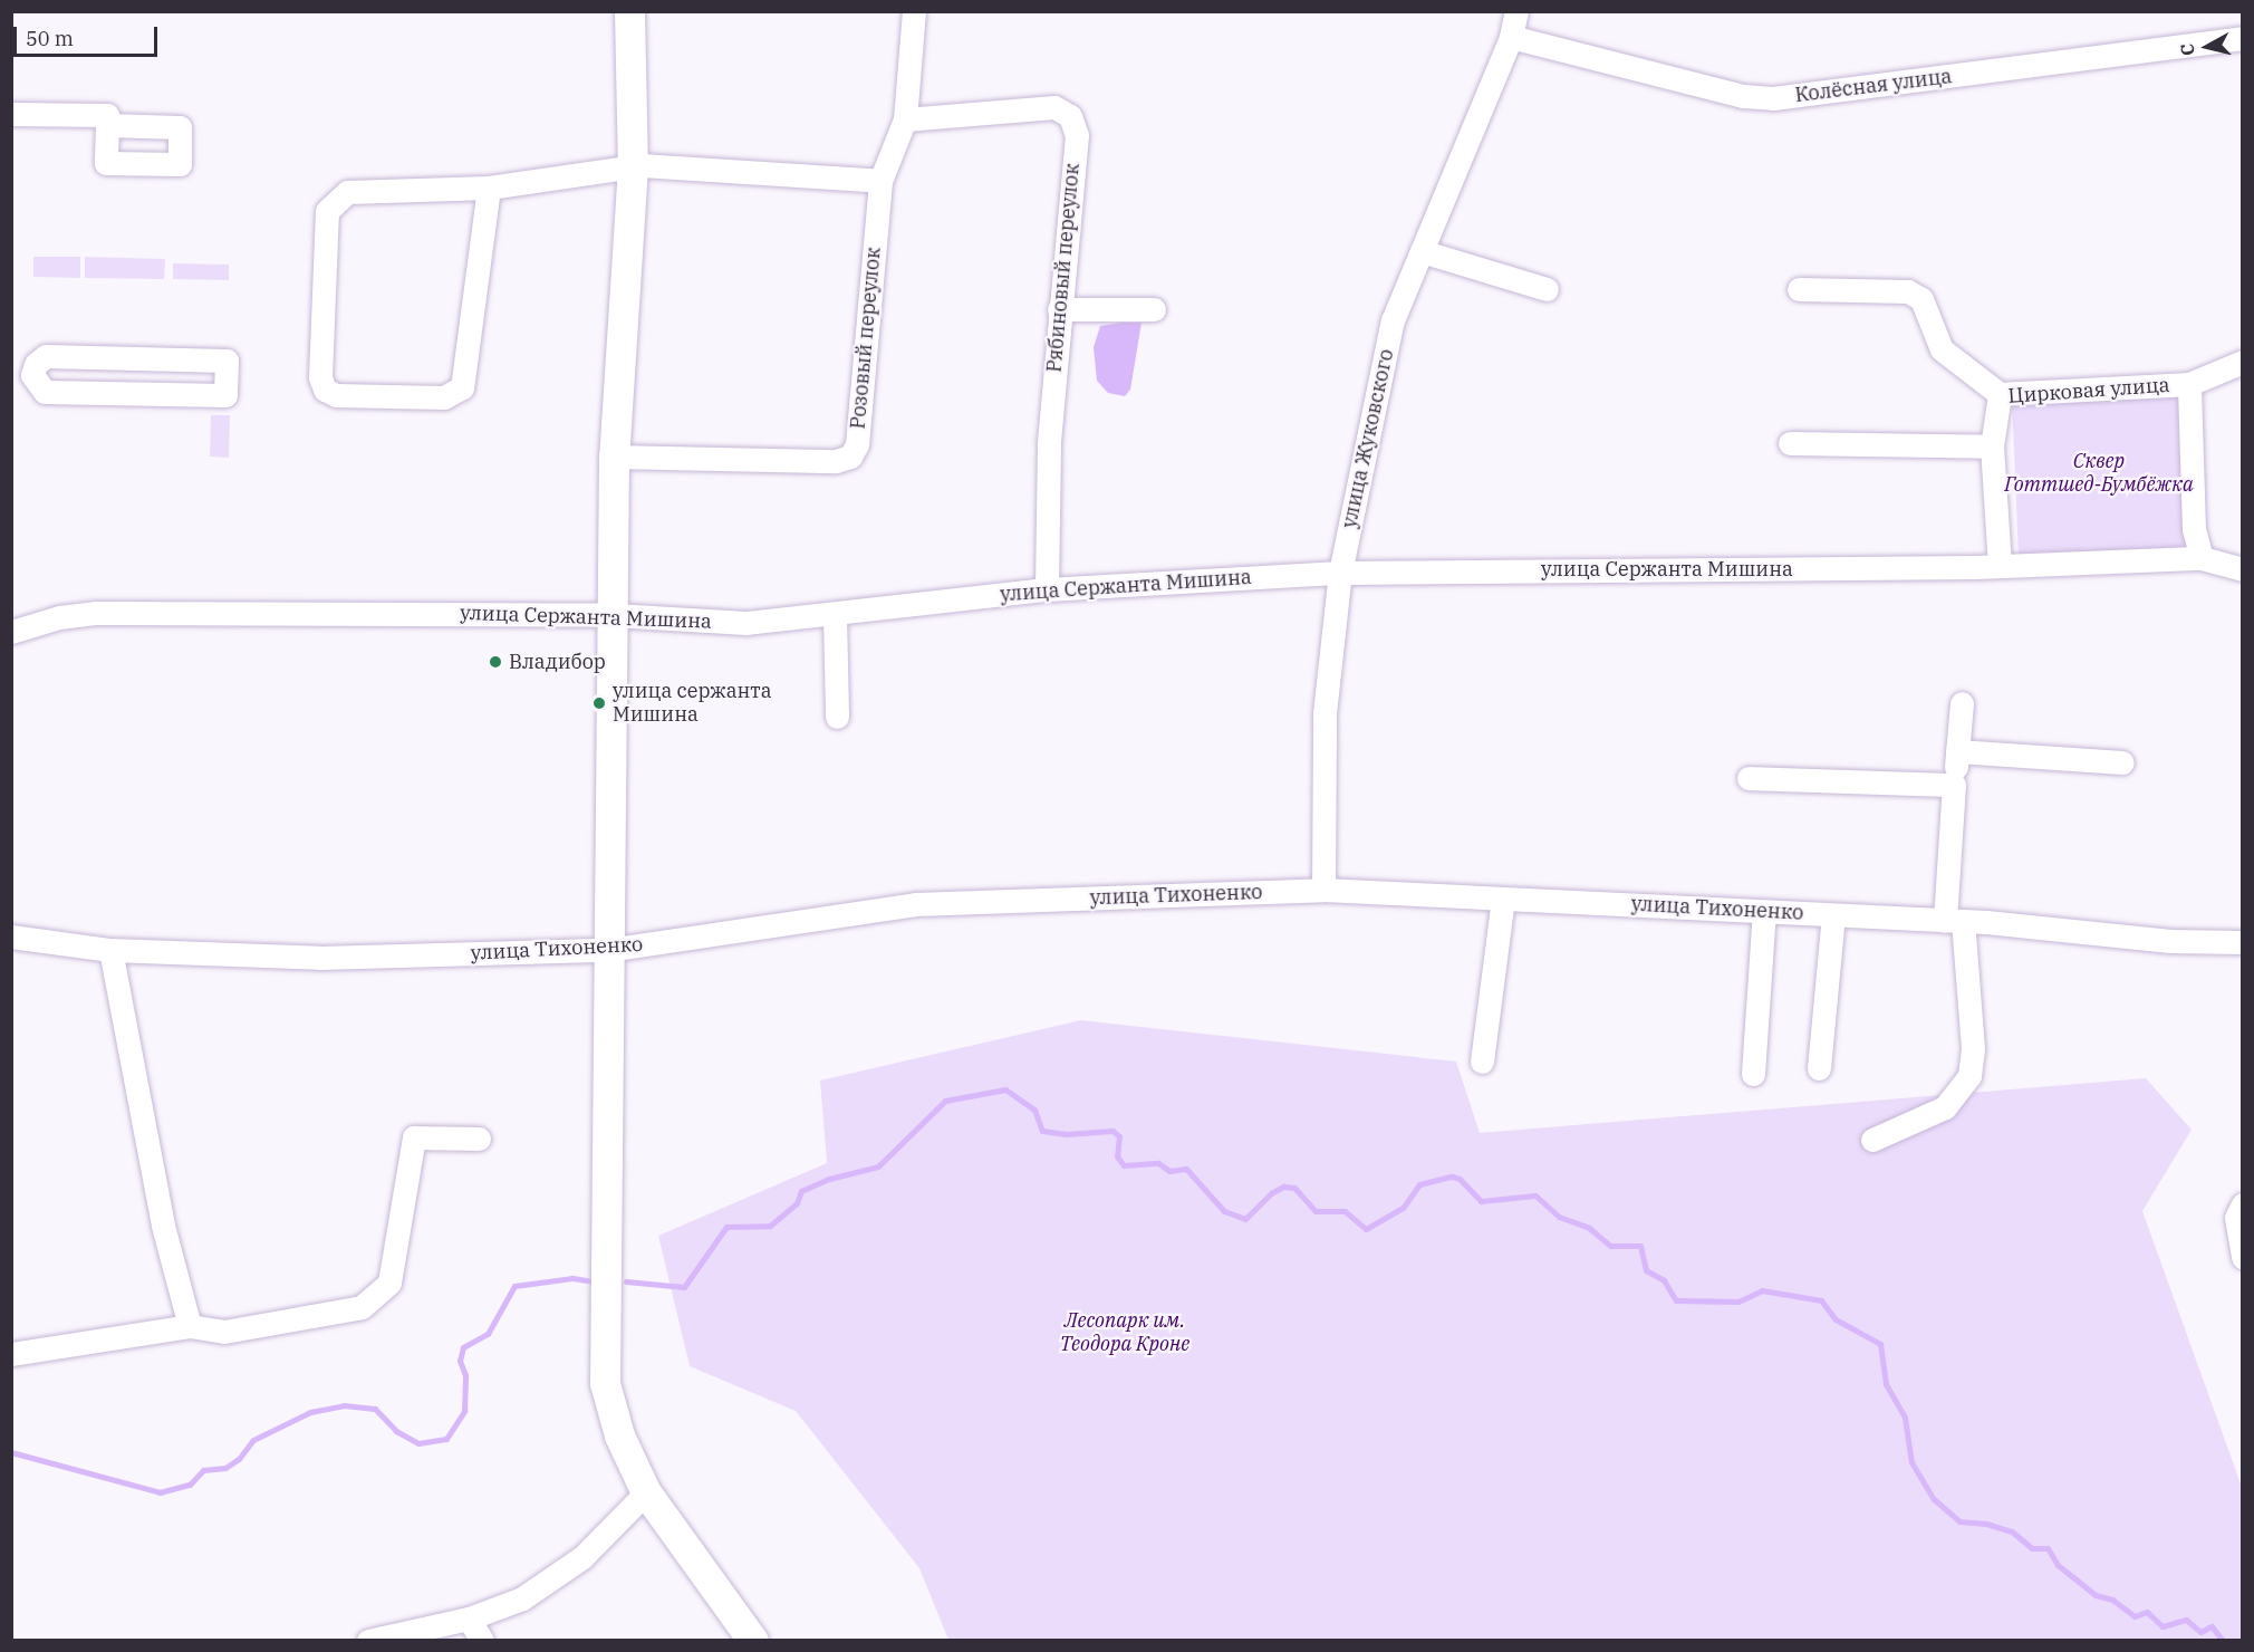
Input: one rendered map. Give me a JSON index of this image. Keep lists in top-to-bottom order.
{
  "streets": {
    "street": [
      "Колёсная улица",
      "Рябиновый переулок",
      "Розовый переулок",
      "Цирковая улица",
      "улица Жуковского",
      "улица Сержанта Мишина",
      "улица Тихоненко"
    ]
  },
  "crossings": [
    ["Колёсная улица", "улица Жуковского"],
    ["Рябиновый переулок", "Розовый переулок"],
    ["Рябиновый переулок", "улица Сержанта Мишина"],
    ["Цирковая улица", "улица Сержанта Мишина"],
    ["улица Жуковского", "улица Сержанта Мишина"],
    ["улица Жуковского", "улица Тихоненко"]
  ],
  "parks": ["Сквер Готтшед-Бумбёжка", "Лесопарк им. Теодора Кроне"],
  "places": ["Владибор", "улица cержанта Мишина"],
  "scale_bar": "50 m",
  "north": "left"
}
